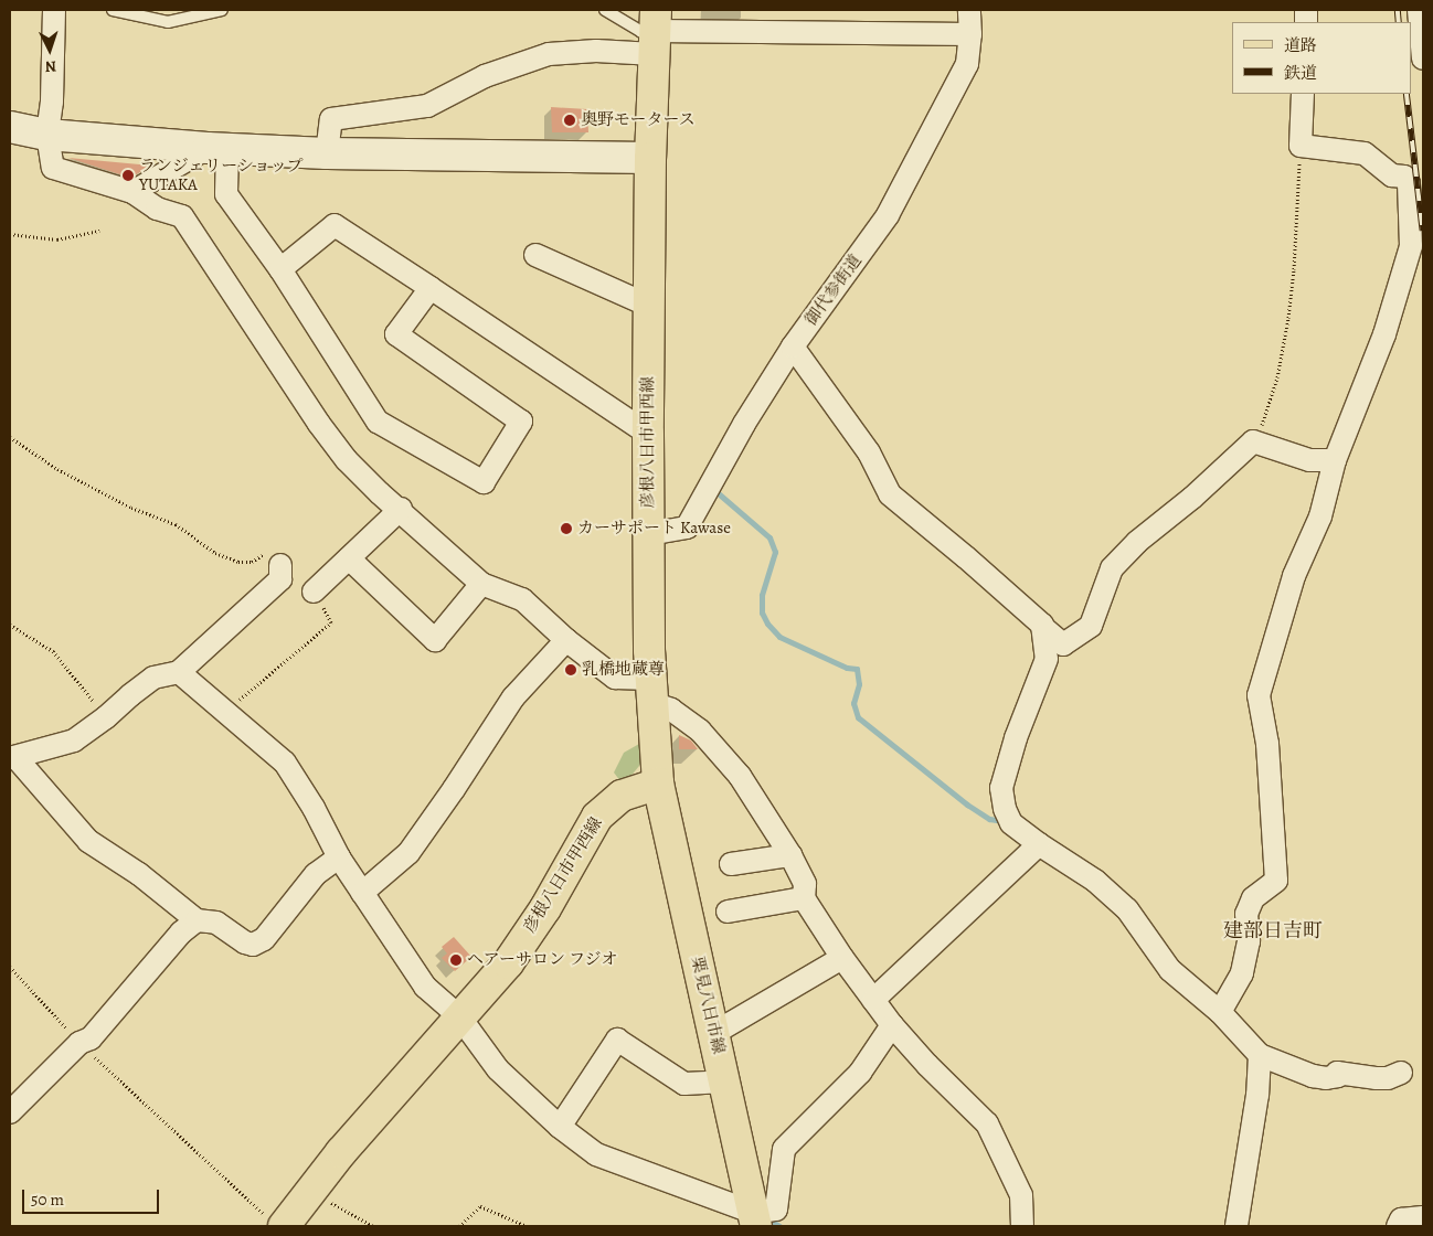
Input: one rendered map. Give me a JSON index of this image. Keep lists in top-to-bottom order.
{
  "streets": {
    "main road": ["彦根八日市甲西線", "栗見八日市線"],
    "street": ["御代参街道"]
  },
  "crossings": [
    ["御代参街道", "彦根八日市甲西線"],
    ["彦根八日市甲西線", "栗見八日市線"]
  ],
  "districts": ["建部日吉町"],
  "places": [
    "奥野モータース",
    "ランジェリーショップ YUTAKA",
    "カーサポート Kawase",
    "乳橋地蔵尊",
    "ヘアーサロン フジオ"
  ],
  "legend": ["道路", "鉄道"],
  "scale_bar": "50 m",
  "north": "bottom"
}
